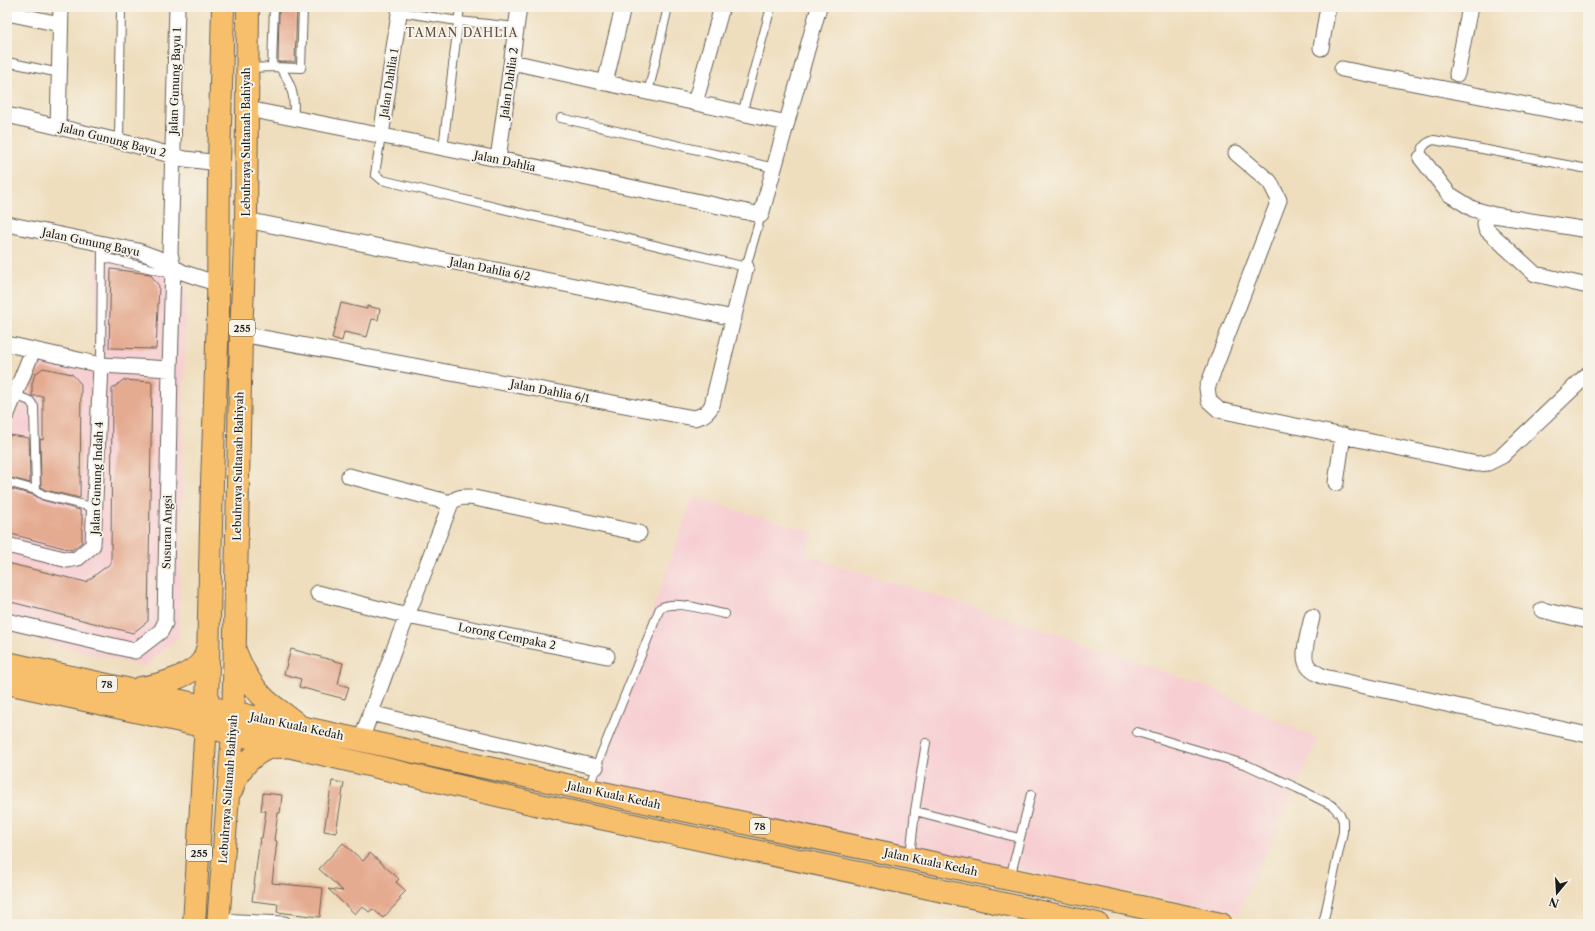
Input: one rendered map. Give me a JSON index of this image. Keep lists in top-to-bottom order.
{
  "streets": {
    "main road": [
      "Lebuhraya Sultanah Bahiyah",
      "255",
      "78",
      "Jalan Kuala Kedah"
    ],
    "street": [
      "Jalan Gunung Bayu 1",
      "Jalan Dahlia 1",
      "Jalan Dahlia 2",
      "Jalan Gunung Bayu 2",
      "Jalan Dahlia",
      "Jalan Gunung Bayu",
      "Jalan Dahlia 6/2",
      "Jalan Dahlia 6/1",
      "Jalan Gunung Indah 4",
      "Susuran Angsi",
      "Lorong Cempaka 2"
    ]
  },
  "crossings": [
    ["Jalan Gunung Bayu 1", "Jalan Gunung Bayu 2"],
    ["Jalan Gunung Bayu 1", "Jalan Gunung Bayu"],
    ["Jalan Gunung Bayu 1", "Susuran Angsi"],
    ["Jalan Dahlia 1", "Jalan Dahlia"],
    ["Jalan Dahlia 2", "Jalan Dahlia"],
    ["Jalan Gunung Bayu 2", "255"],
    ["Lebuhraya Sultanah Bahiyah", "Jalan Dahlia"],
    ["Lebuhraya Sultanah Bahiyah", "Jalan Dahlia 6/2"],
    ["Lebuhraya Sultanah Bahiyah", "Jalan Dahlia 6/1"],
    ["Lebuhraya Sultanah Bahiyah", "Jalan Kuala Kedah"],
    ["Jalan Gunung Bayu", "255"],
    ["Jalan Gunung Bayu", "Susuran Angsi"],
    ["Jalan Dahlia 6/2", "Jalan Dahlia 6/1"],
    ["255", "Jalan Kuala Kedah"]
  ],
  "districts": ["TAMAN DAHLIA"],
  "north": "bottom"
}
